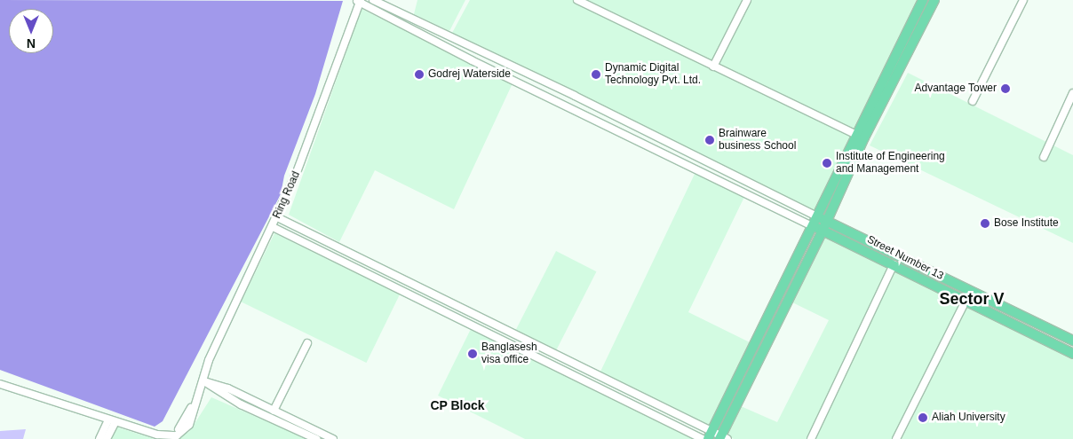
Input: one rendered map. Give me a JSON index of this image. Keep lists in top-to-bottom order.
{
  "streets": {
    "main road": ["Street Number 13"],
    "street": ["Ring Road"]
  },
  "districts": ["Sector V", "CP Block"],
  "places": [
    "Godrej Waterside",
    "Dynamic Digital Technology Pvt. Ltd.",
    "Advantage Tower",
    "Brainware business School",
    "Institute of Engineering and Management",
    "Bose Institute",
    "Banglasesh visa office",
    "Aliah University"
  ],
  "north": "bottom"
}
